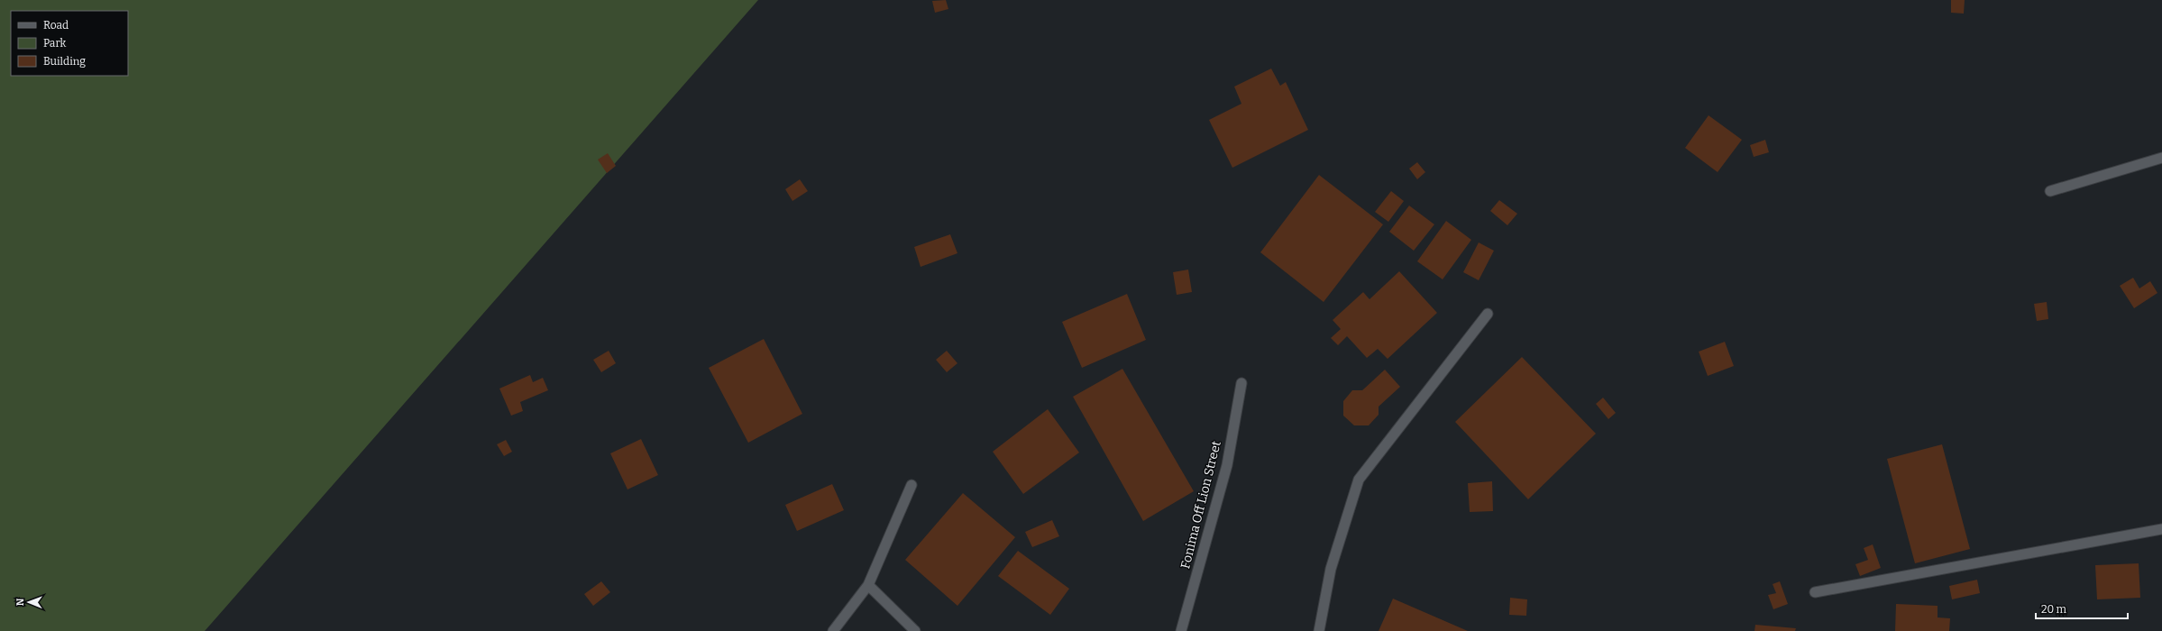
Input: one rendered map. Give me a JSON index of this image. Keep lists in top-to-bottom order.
{
  "streets": {
    "street": ["Fonima Off Lion Street"]
  },
  "legend": ["Road", "Park", "Building"],
  "scale_bar": "20 m",
  "north": "left"
}
